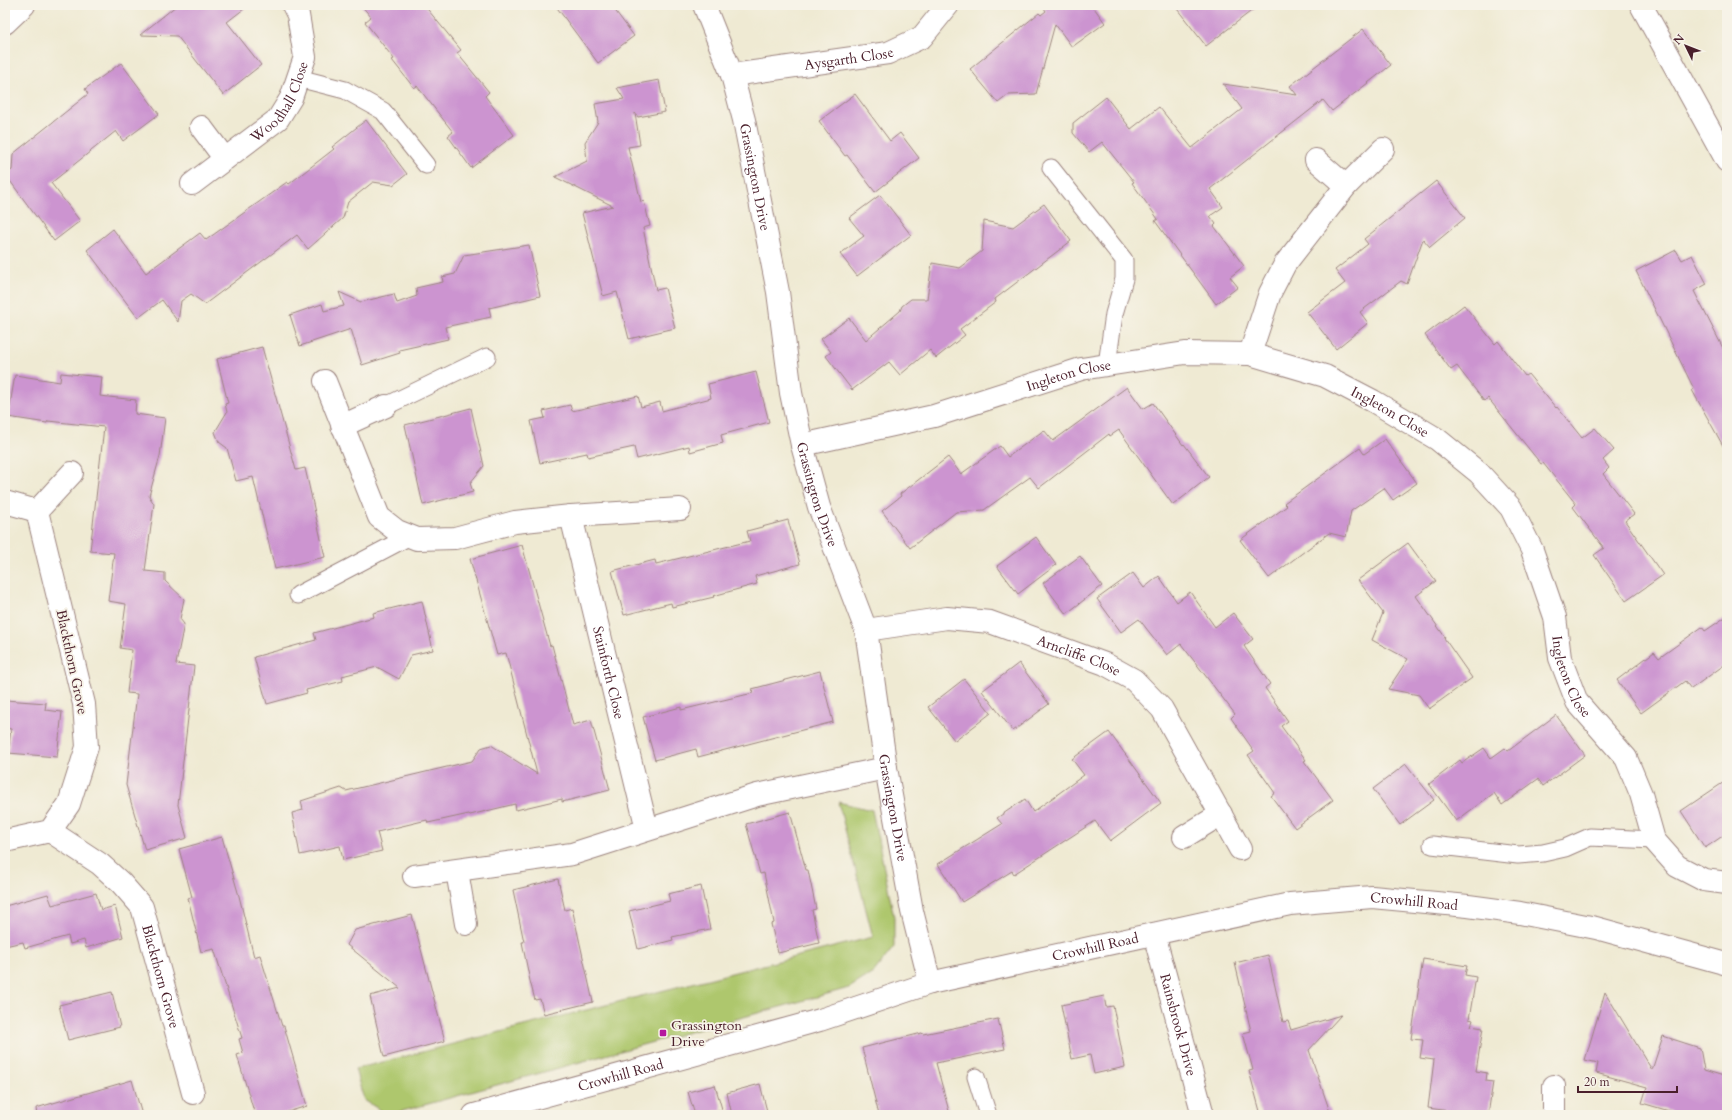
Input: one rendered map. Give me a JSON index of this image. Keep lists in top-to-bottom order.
{
  "streets": {
    "street": [
      "Aysgarth Close",
      "Woodhall Close",
      "Grassington Drive",
      "Ingleton Close",
      "Arncliffe Close",
      "Blackthorn Grove",
      "Stainforth Close",
      "Crowhill Road",
      "Rainsbrook Drive"
    ]
  },
  "crossings": [
    ["Aysgarth Close", "Grassington Drive"],
    ["Grassington Drive", "Ingleton Close"],
    ["Grassington Drive", "Arncliffe Close"],
    ["Grassington Drive", "Crowhill Road"],
    ["Crowhill Road", "Rainsbrook Drive"]
  ],
  "places": {
    "transit": ["Grassington Drive"]
  },
  "scale_bar": "20 m",
  "north": "top left"
}
